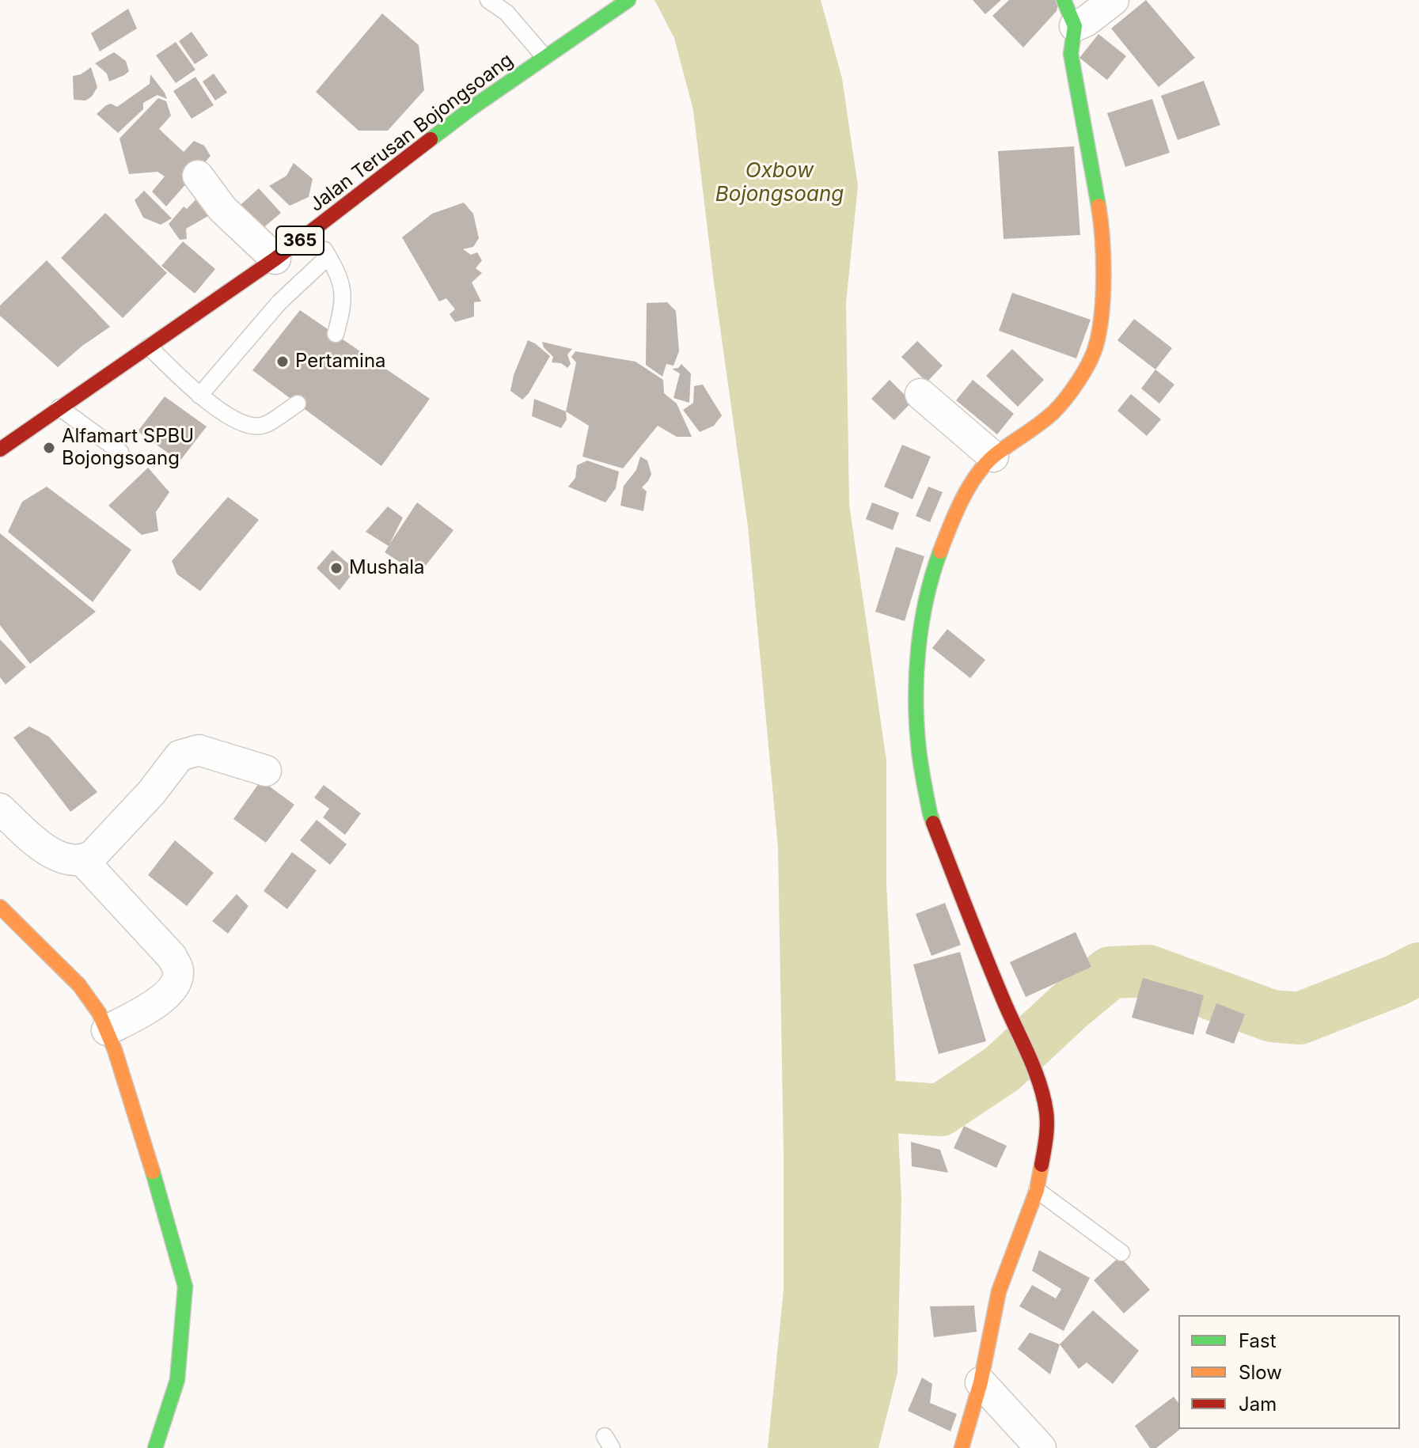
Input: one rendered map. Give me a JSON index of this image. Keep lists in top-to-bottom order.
{
  "streets": {
    "street": ["Jalan Terusan Bojongsoang", "365"]
  },
  "water": ["Oxbow Bojongsoang"],
  "places": ["Pertamina", "Alfamart SPBU Bojongsoang", "Mushala"],
  "legend": ["Fast", "Slow", "Jam"]
}
